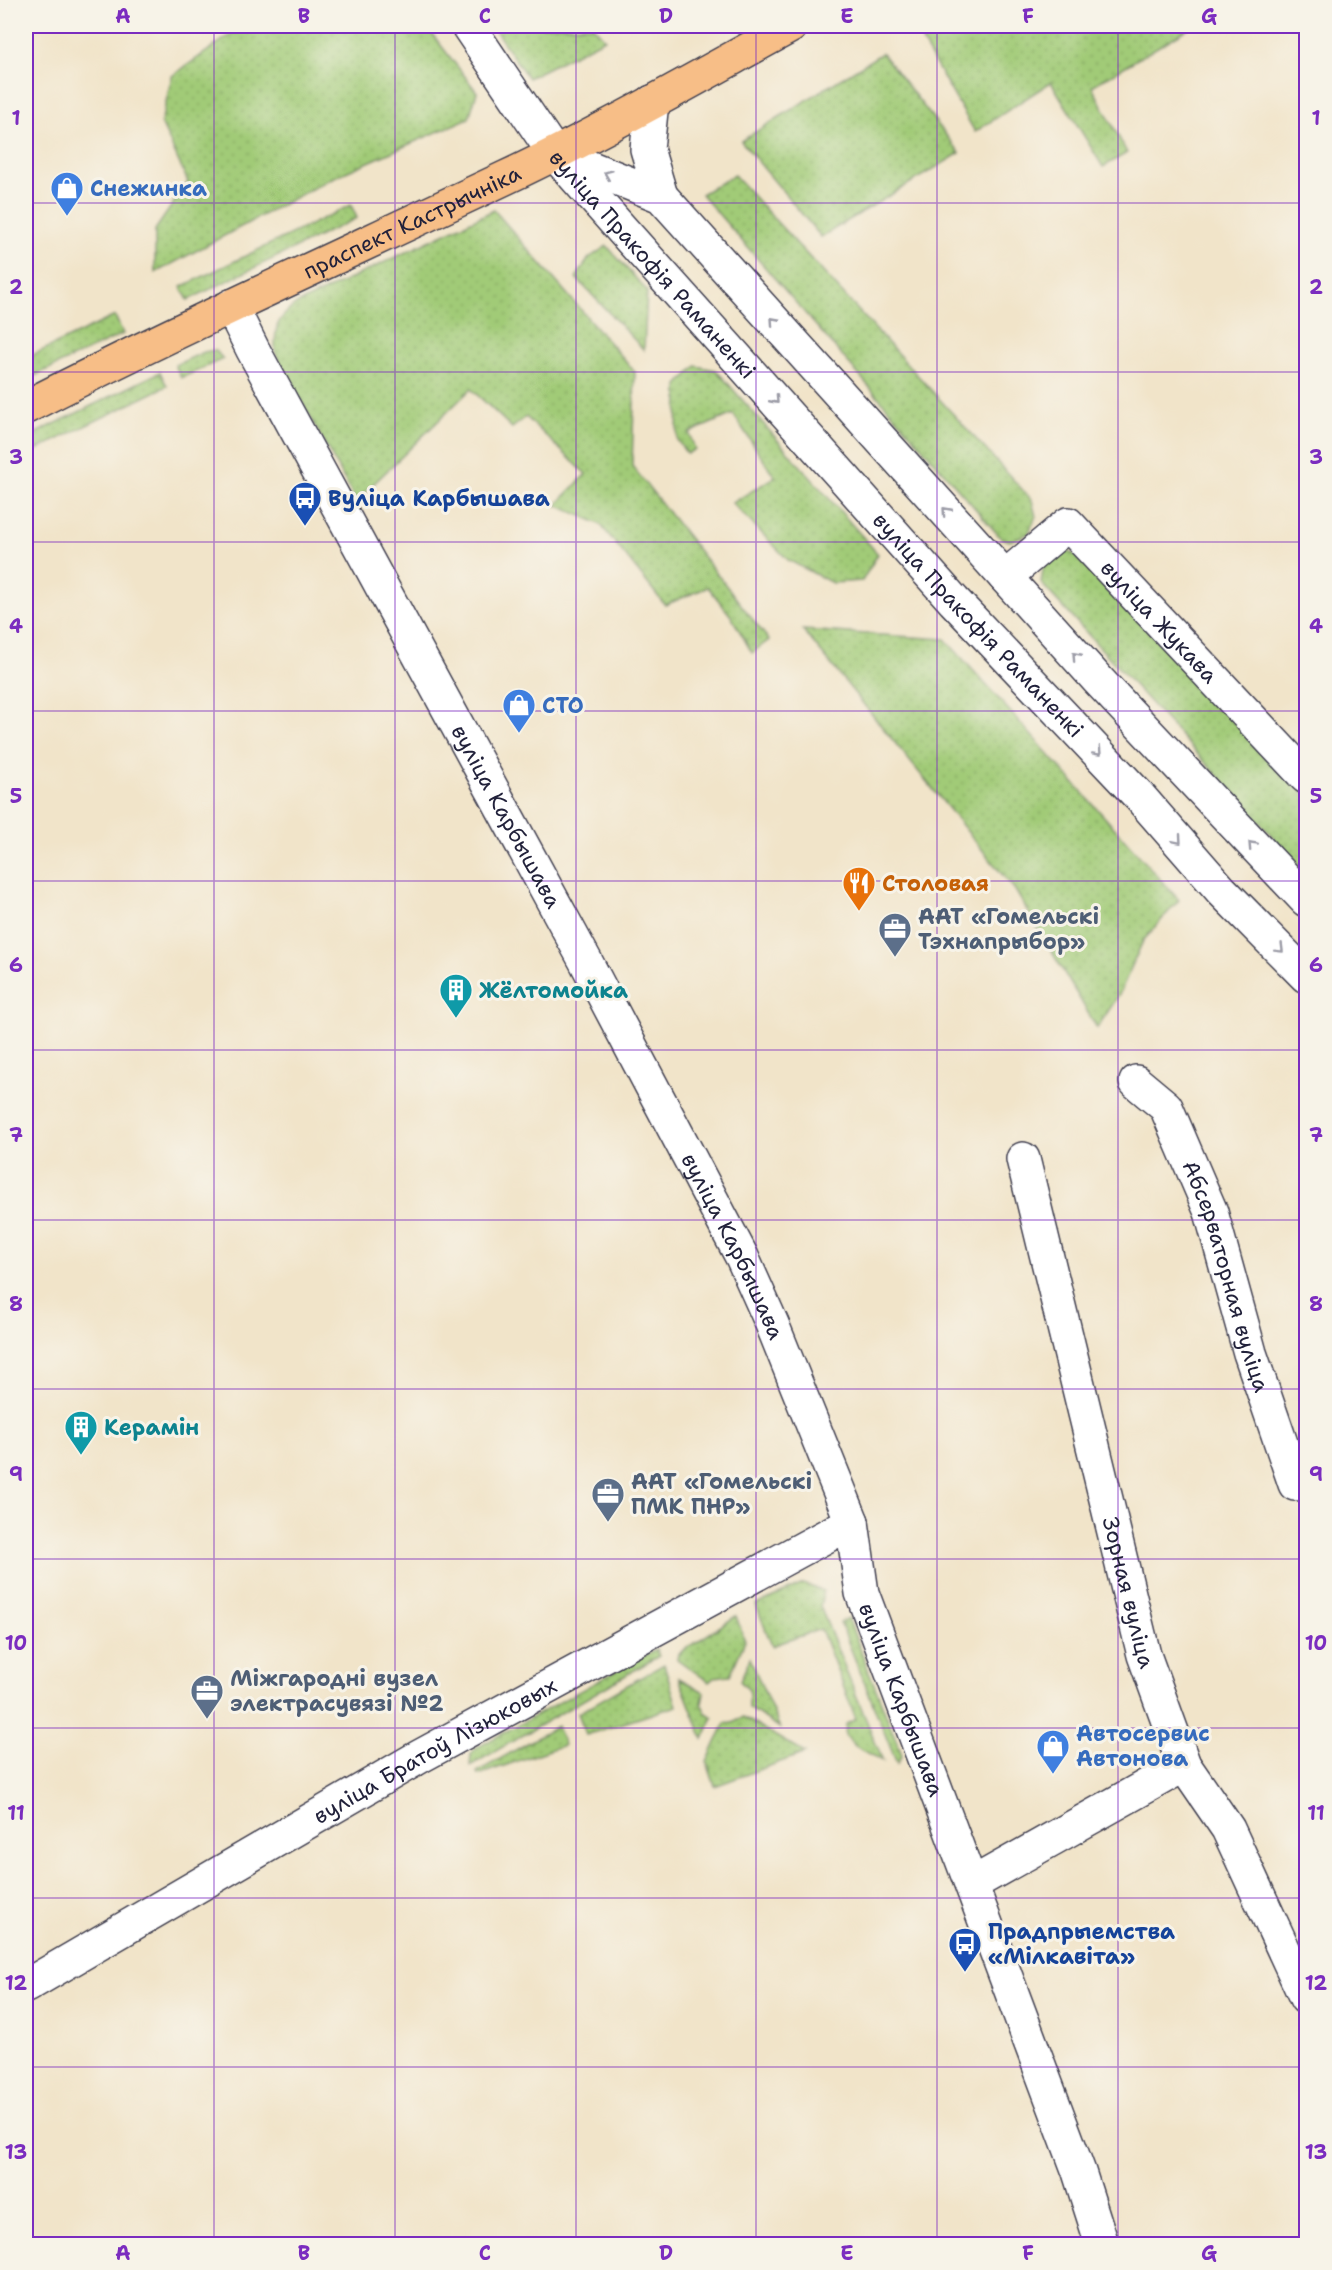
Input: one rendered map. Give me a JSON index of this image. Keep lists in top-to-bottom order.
{
  "streets": {
    "main road": ["праспект Кастрычніка"],
    "street": [
      "вуліца Пракофія Раманенкі",
      "вуліца Жукава",
      "вуліца Карбышава",
      "Абсерваторная вуліца",
      "Зорная вуліца",
      "вуліца Братоў Лізюковых"
    ]
  },
  "crossings": [
    ["праспект Кастрычніка", "вуліца Пракофія Раманенкі"],
    ["праспект Кастрычніка", "вуліца Карбышава"],
    ["вуліца Пракофія Раманенкі", "вуліца Жукава"],
    ["вуліца Карбышава", "вуліца Братоў Лізюковых"]
  ],
  "places": {
    "shop": ["Снежинка", "СТО", "Автосервис Автонова"],
    "bus stop": ["Вуліца Карбышава", "Прадпрыемства «Мілкавіта»"],
    "restaurant": ["Столовая"],
    "office": ["ААТ «Гомельскі Тэхнапрыбор»", "ААТ «Гомельскі ПМК ПНР»", "Міжгародні вузел электрасувязі №2"],
    "building": ["Жёлтомойка", "Керамін"]
  },
  "grid": {
    "columns": [
      "A",
      "B",
      "C",
      "D",
      "E",
      "F",
      "G"
    ],
    "rows": [
      "1",
      "2",
      "3",
      "4",
      "5",
      "6",
      "7",
      "8",
      "9",
      "10",
      "11",
      "12",
      "13"
    ]
  }
}
